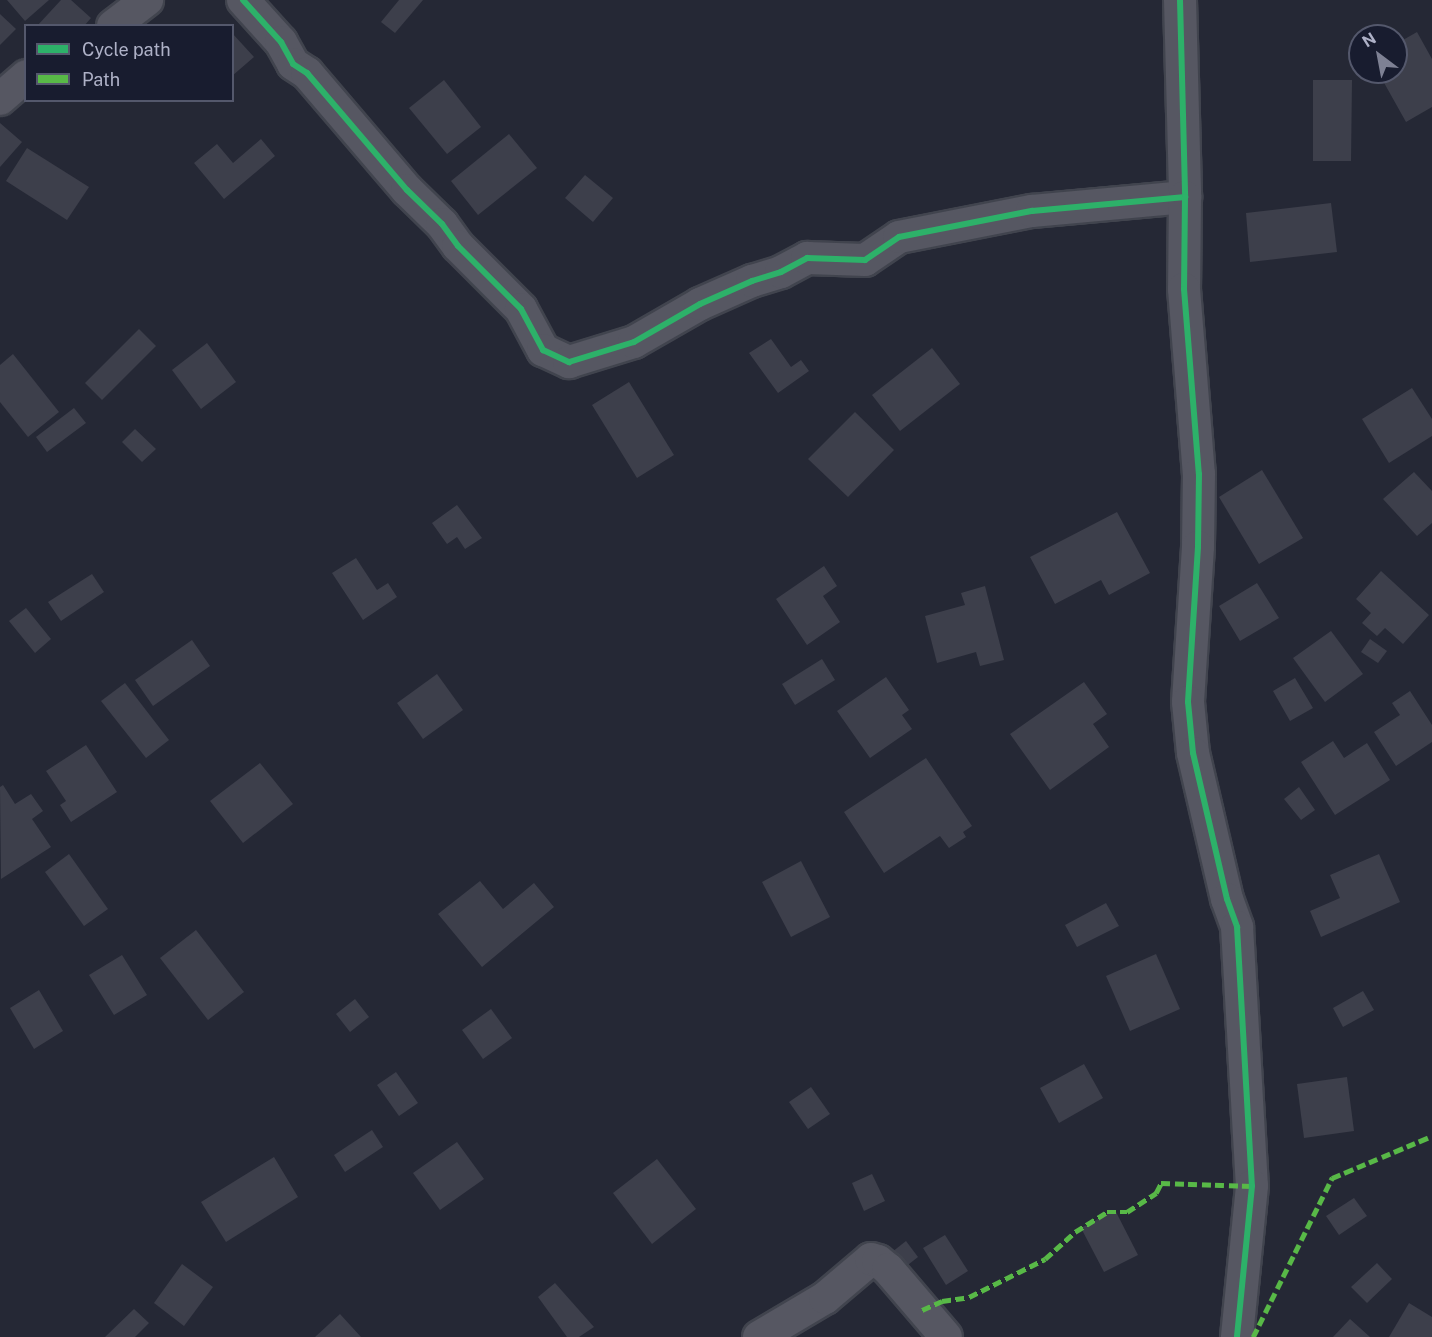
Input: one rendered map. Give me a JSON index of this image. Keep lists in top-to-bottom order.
{
  "legend": ["Cycle path", "Path"],
  "north": "top left"
}
